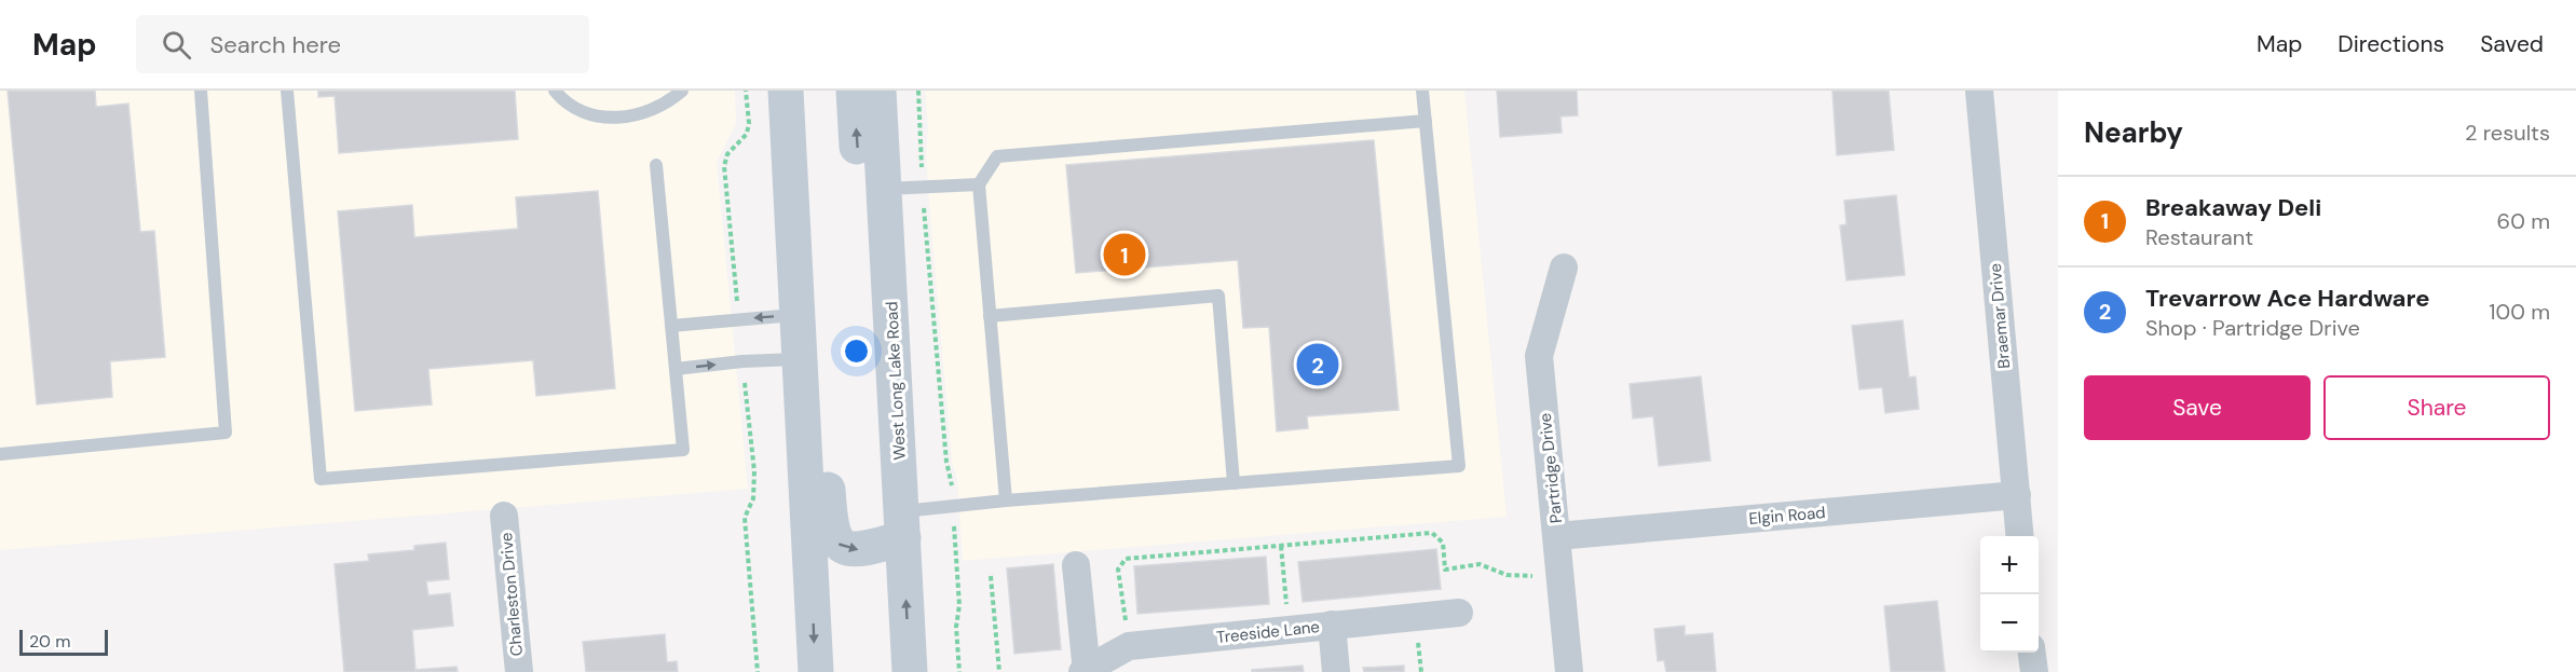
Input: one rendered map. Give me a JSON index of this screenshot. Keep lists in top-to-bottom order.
{
  "streets": {
    "main road": ["West Long Lake Road"],
    "street": [
      "Braemar Drive",
      "Partridge Drive",
      "Elgin Road",
      "Charleston Drive",
      "Treeside Lane"
    ]
  },
  "crossings": [
    ["Braemar Drive", "Elgin Road"],
    ["Partridge Drive", "Elgin Road"]
  ],
  "scale_bar": "20 m",
  "page": {
    "header": "Map",
    "search": "Search here",
    "nav": ["Map", "Directions", "Saved"],
    "heading": ["Nearby", "2 results"],
    "list": [
      {
        "mark": "1",
        "name": "Breakaway Deli",
        "note": "Restaurant",
        "value": "60 m"
      },
      {
        "mark": "2",
        "name": "Trevarrow Ace Hardware",
        "note": "Shop · Partridge Drive",
        "value": "100 m"
      }
    ],
    "pins": ["1", "2"],
    "buttons": ["Save", "Share"],
    "map_buttons": ["+", "−"],
    "scale": "20 m"
  }
}
